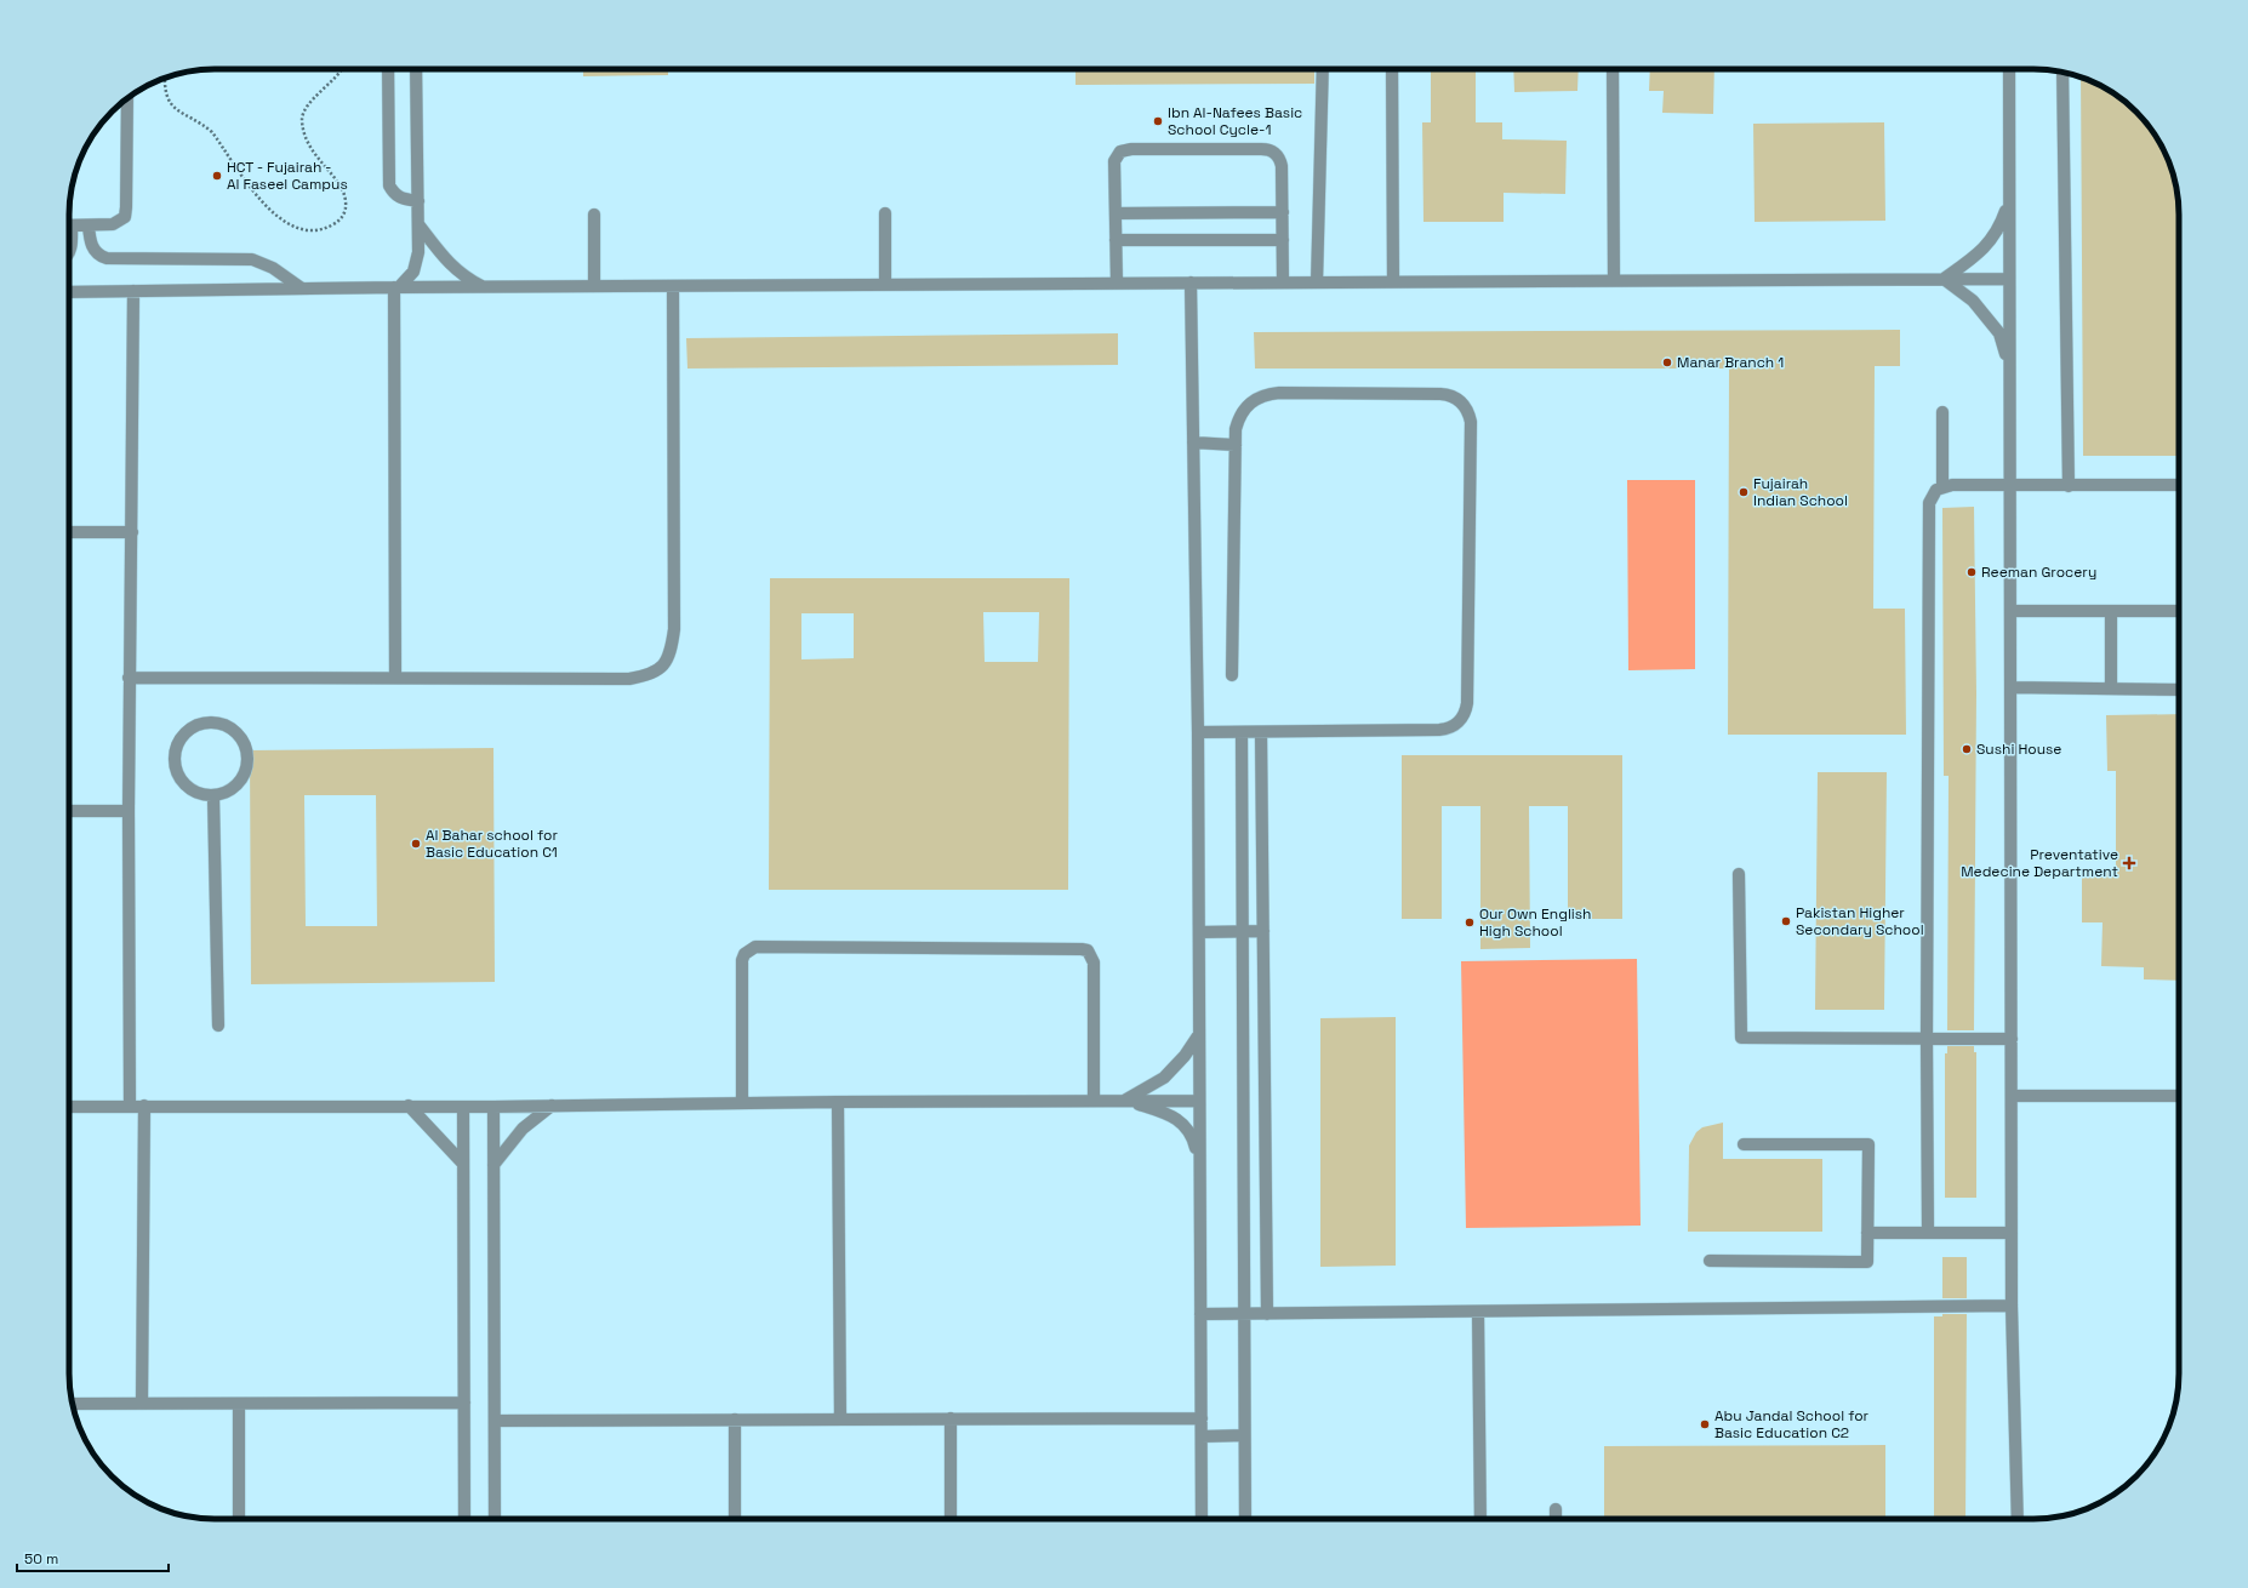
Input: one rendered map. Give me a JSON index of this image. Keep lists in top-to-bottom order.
{
  "places": {
    "other": [
      "Ibn Al-Nafees Basic School Cycle-1",
      "HCT - Fujairah - Al Faseel Campus",
      "Manar Branch 1",
      "Fujairah Indian School",
      "Reeman Grocery",
      "Sushi House",
      "Al Bahar school for Basic Education C1",
      "Pakistan Higher Secondary School",
      "Our Own English High School",
      "Abu Jandal School for Basic Education C2"
    ],
    "health": ["Preventative Medecine Department"]
  },
  "scale_bar": "50 m"
}
